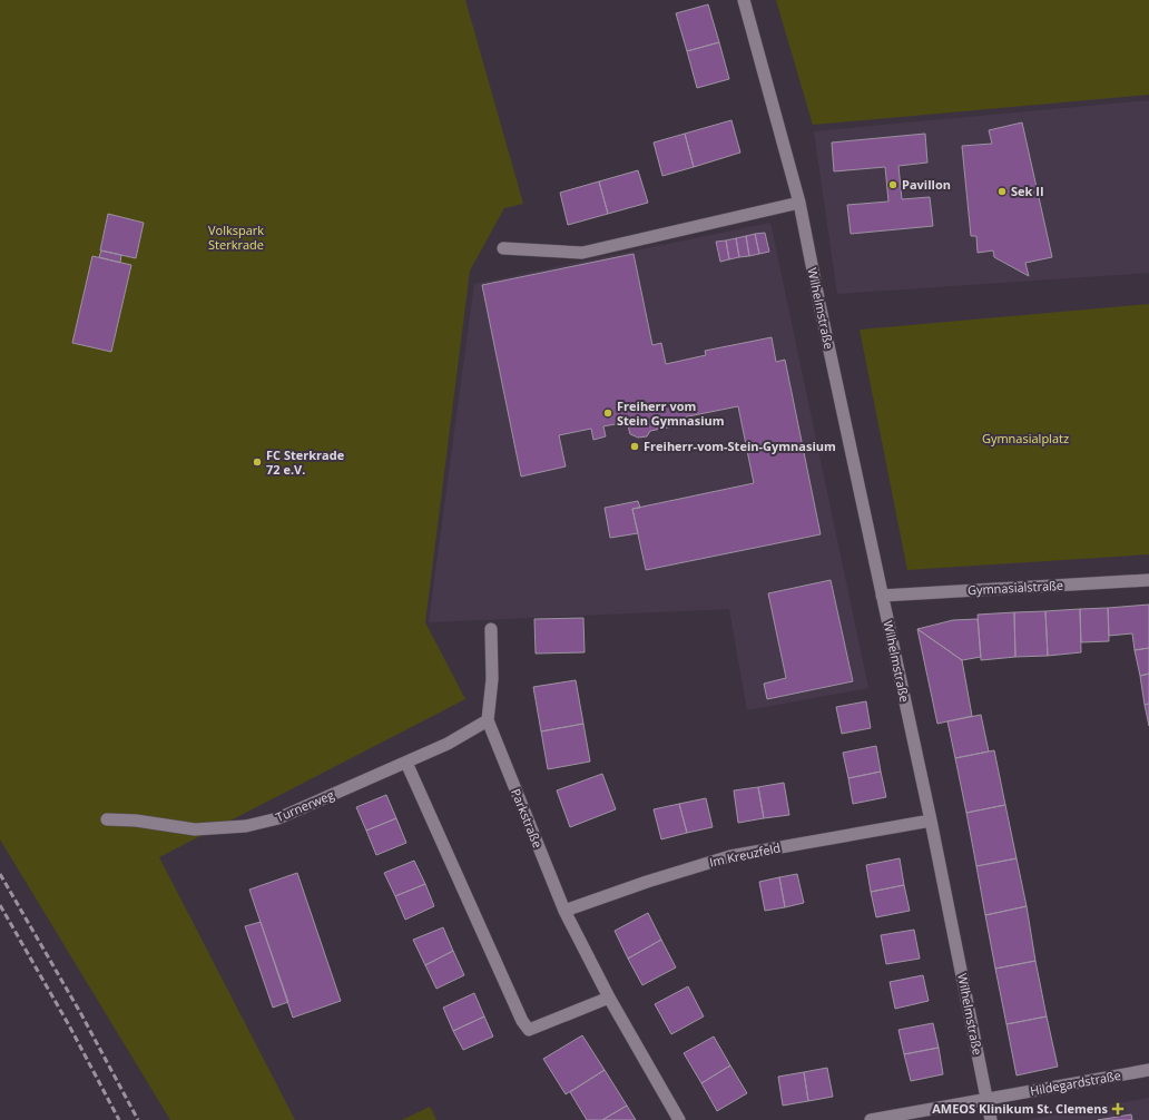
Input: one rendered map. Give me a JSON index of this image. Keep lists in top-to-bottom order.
{
  "streets": {
    "street": [
      "Wilhelmstraße",
      "Gymnasialstraße",
      "Turnerweg",
      "Parkstraße",
      "Im Kreuzfeld",
      "Hildegardstraße"
    ]
  },
  "crossings": [
    ["Wilhelmstraße", "Gymnasialstraße"],
    ["Wilhelmstraße", "Im Kreuzfeld"],
    ["Wilhelmstraße", "Hildegardstraße"],
    ["Turnerweg", "Parkstraße"],
    ["Parkstraße", "Im Kreuzfeld"]
  ],
  "parks": ["Volkspark Sterkrade", "Gymnasialplatz"],
  "places": {
    "other": [
      "Pavillon",
      "Sek II",
      "Freiherr vom Stein Gymnasium",
      "Freiherr-vom-Stein-Gymnasium",
      "FC Sterkrade 72 e.V."
    ],
    "health": ["AMEOS Klinikum St. Clemens"]
  }
}
